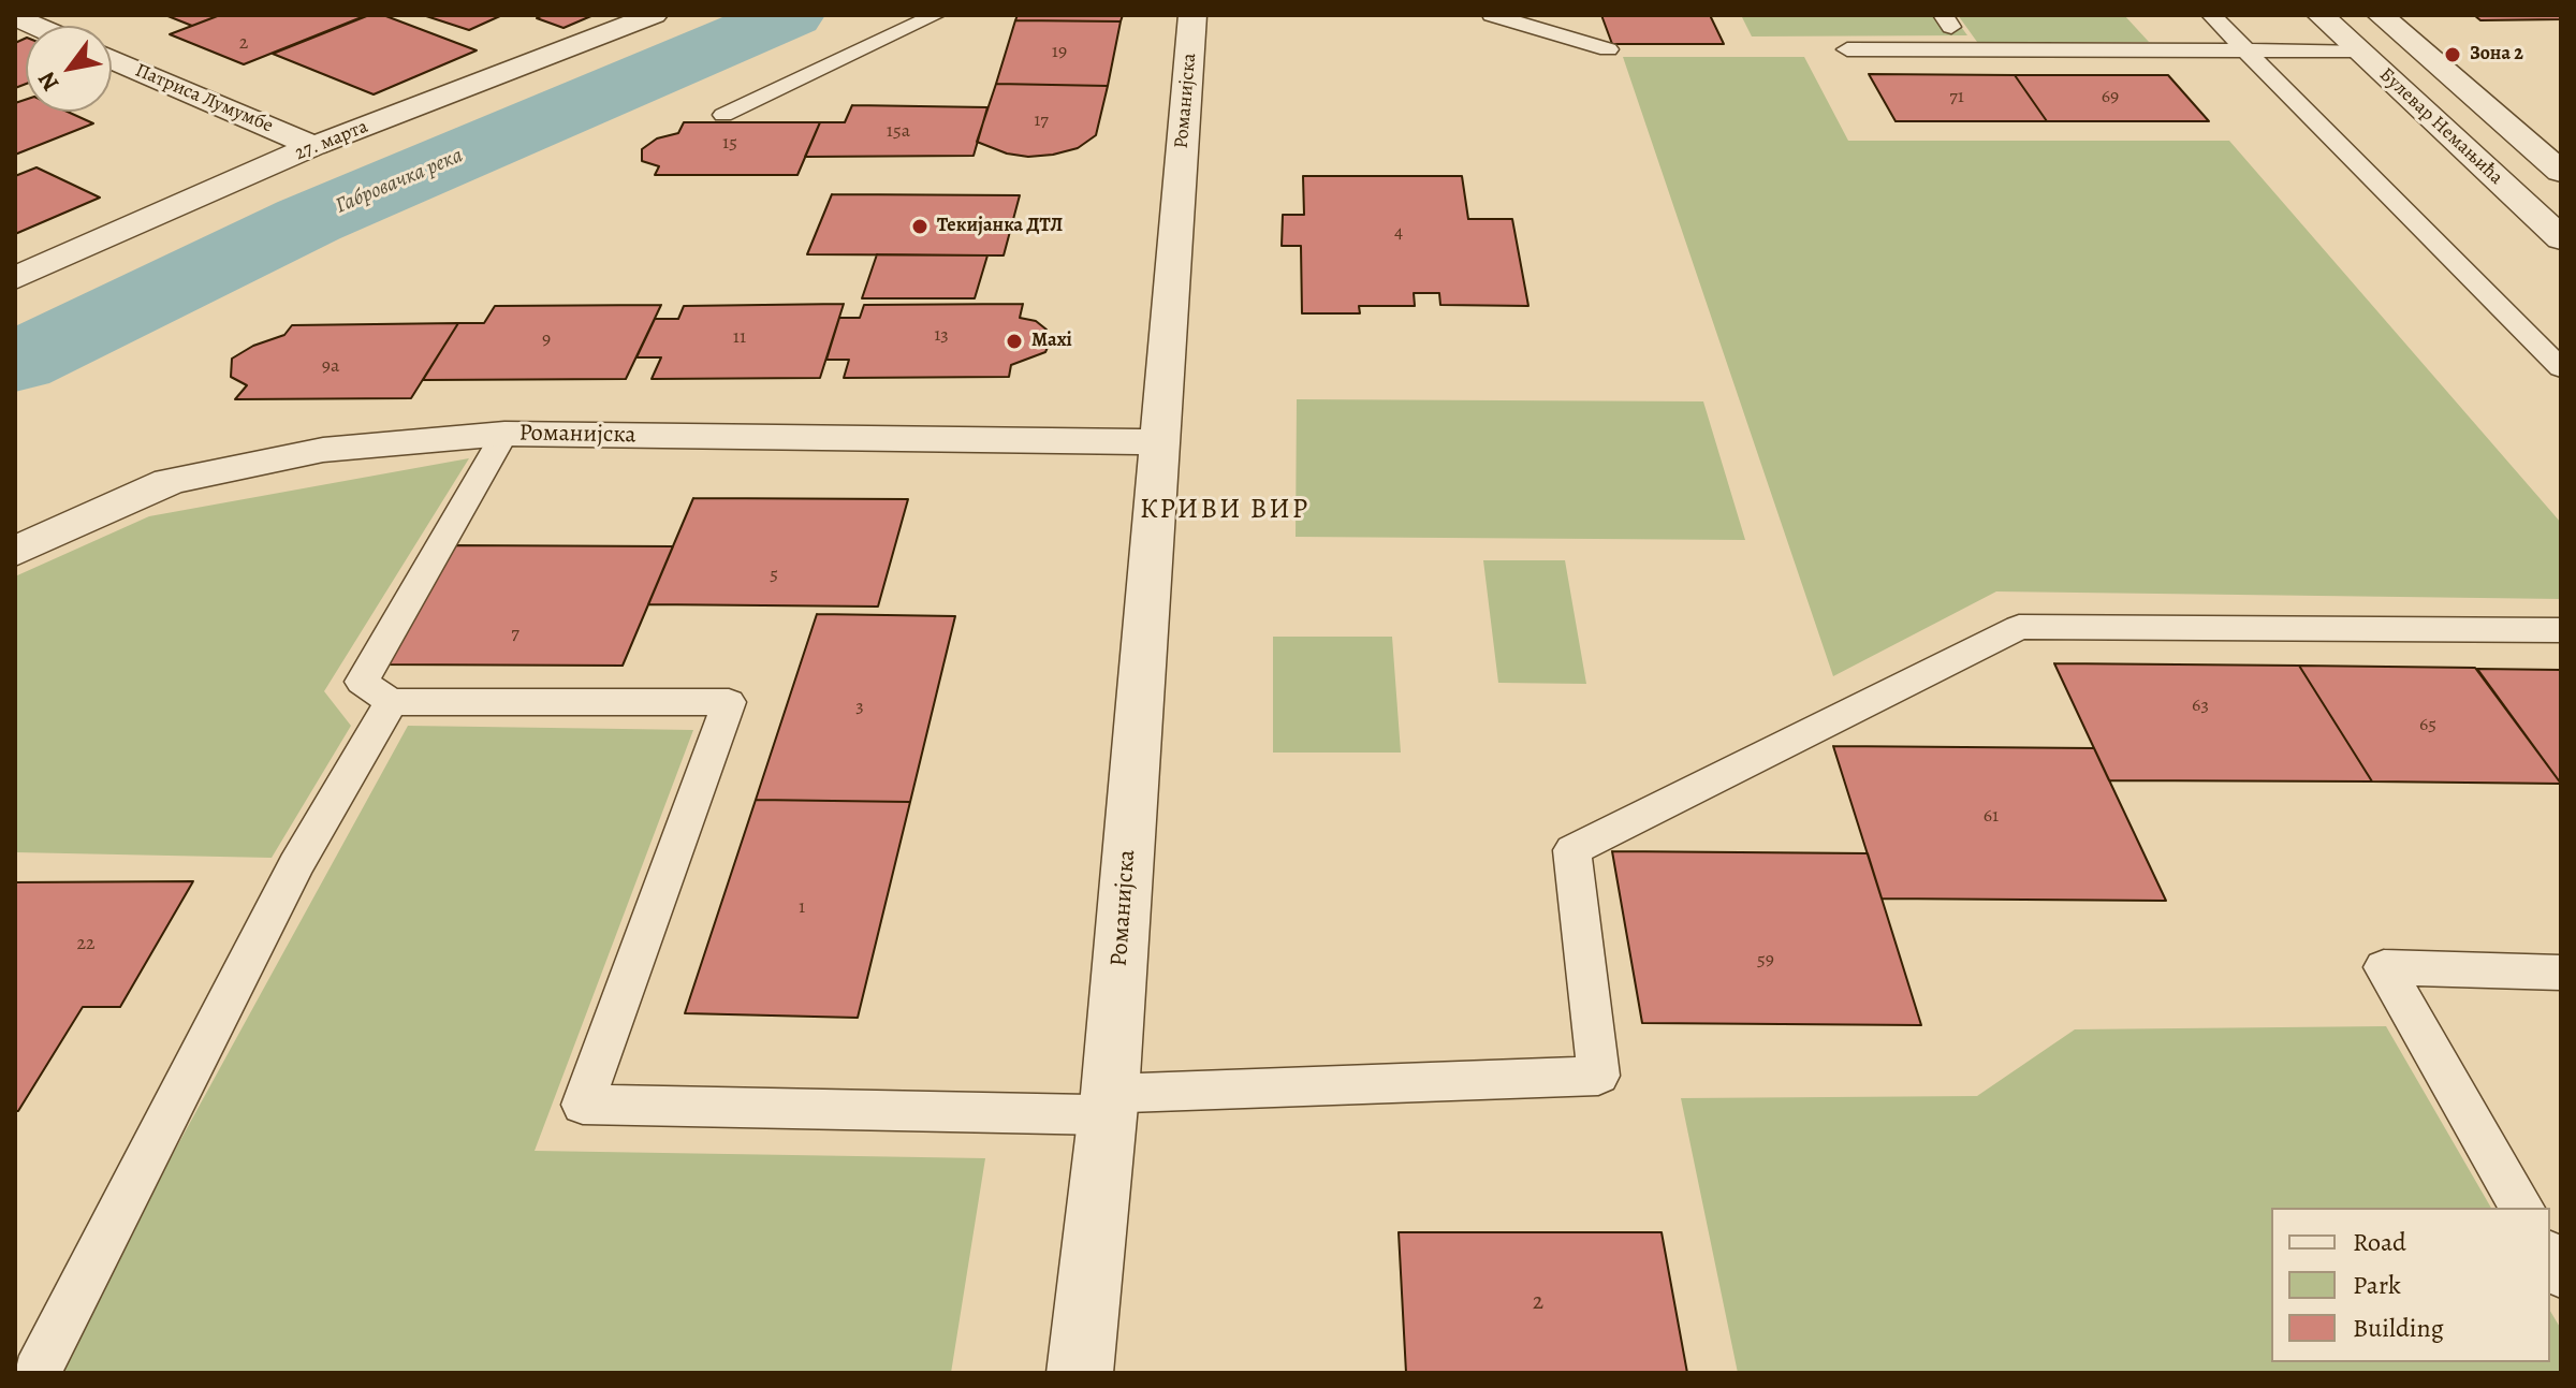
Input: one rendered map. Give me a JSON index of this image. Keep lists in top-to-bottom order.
{
  "streets": {
    "street": [
      "Патриса Лумумбе",
      "Романијска",
      "Булевар Немањића",
      "27. марта"
    ]
  },
  "crossings": [
    ["Патриса Лумумбе", "27. марта"]
  ],
  "districts": ["КРИВИ ВИР"],
  "water": ["Габровачка река"],
  "places": ["Зона 2", "Текијанка ДТЛ", "Maxi"],
  "house_numbers": [
    "2",
    "19",
    "71",
    "69",
    "17",
    "15a",
    "15",
    "4",
    "13",
    "11",
    "9",
    "9a",
    "5",
    "7",
    "63",
    "3",
    "65",
    "61",
    "1",
    "22",
    "59",
    "2"
  ],
  "legend": ["Road", "Park", "Building"],
  "north": "bottom left"
}
